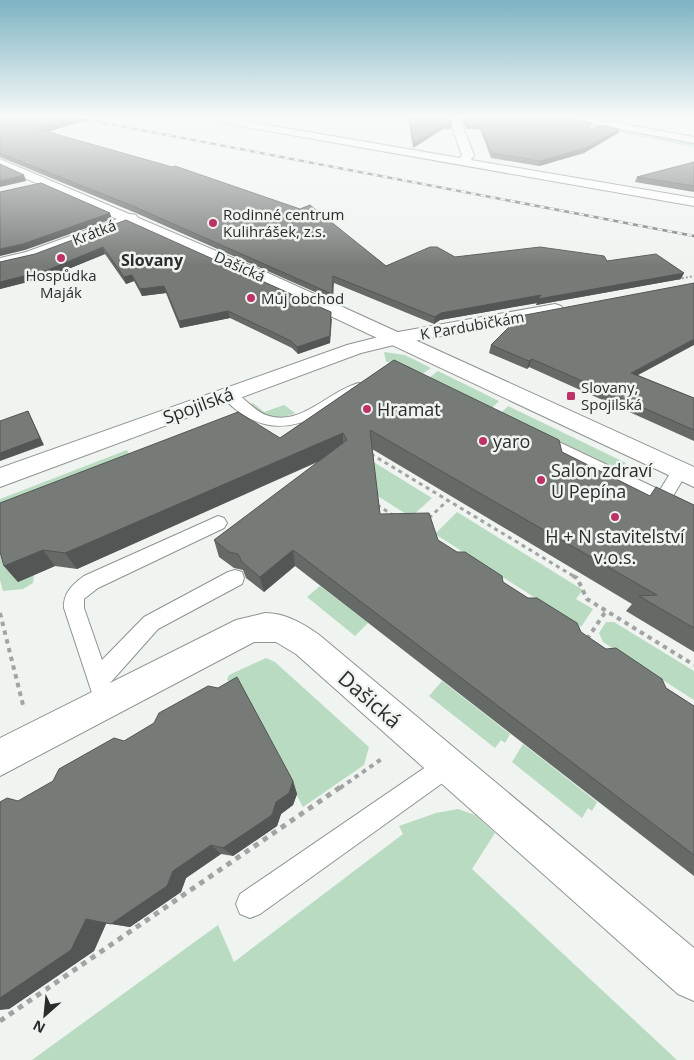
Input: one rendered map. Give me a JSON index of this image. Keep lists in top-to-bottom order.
{
  "streets": {
    "street": [
      "Krátká",
      "Dašická",
      "K Pardubičkám",
      "Spojilská"
    ]
  },
  "crossings": [
    ["Krátká", "Dašická"],
    ["Dašická", "K Pardubičkám"],
    ["Dašická", "Spojilská"],
    ["K Pardubičkám", "Spojilská"]
  ],
  "districts": ["Slovany"],
  "places": {
    "other": [
      "Rodinné centrum Kulihrášek, z.s.",
      "Hospůdka Maják",
      "Můj obchod",
      "Hramat",
      "yaro",
      "Salon zdraví U Pepína",
      "H + N stavitelství v.o.s."
    ],
    "transit": ["Slovany, Spojilská"]
  },
  "north": "bottom left"
}
